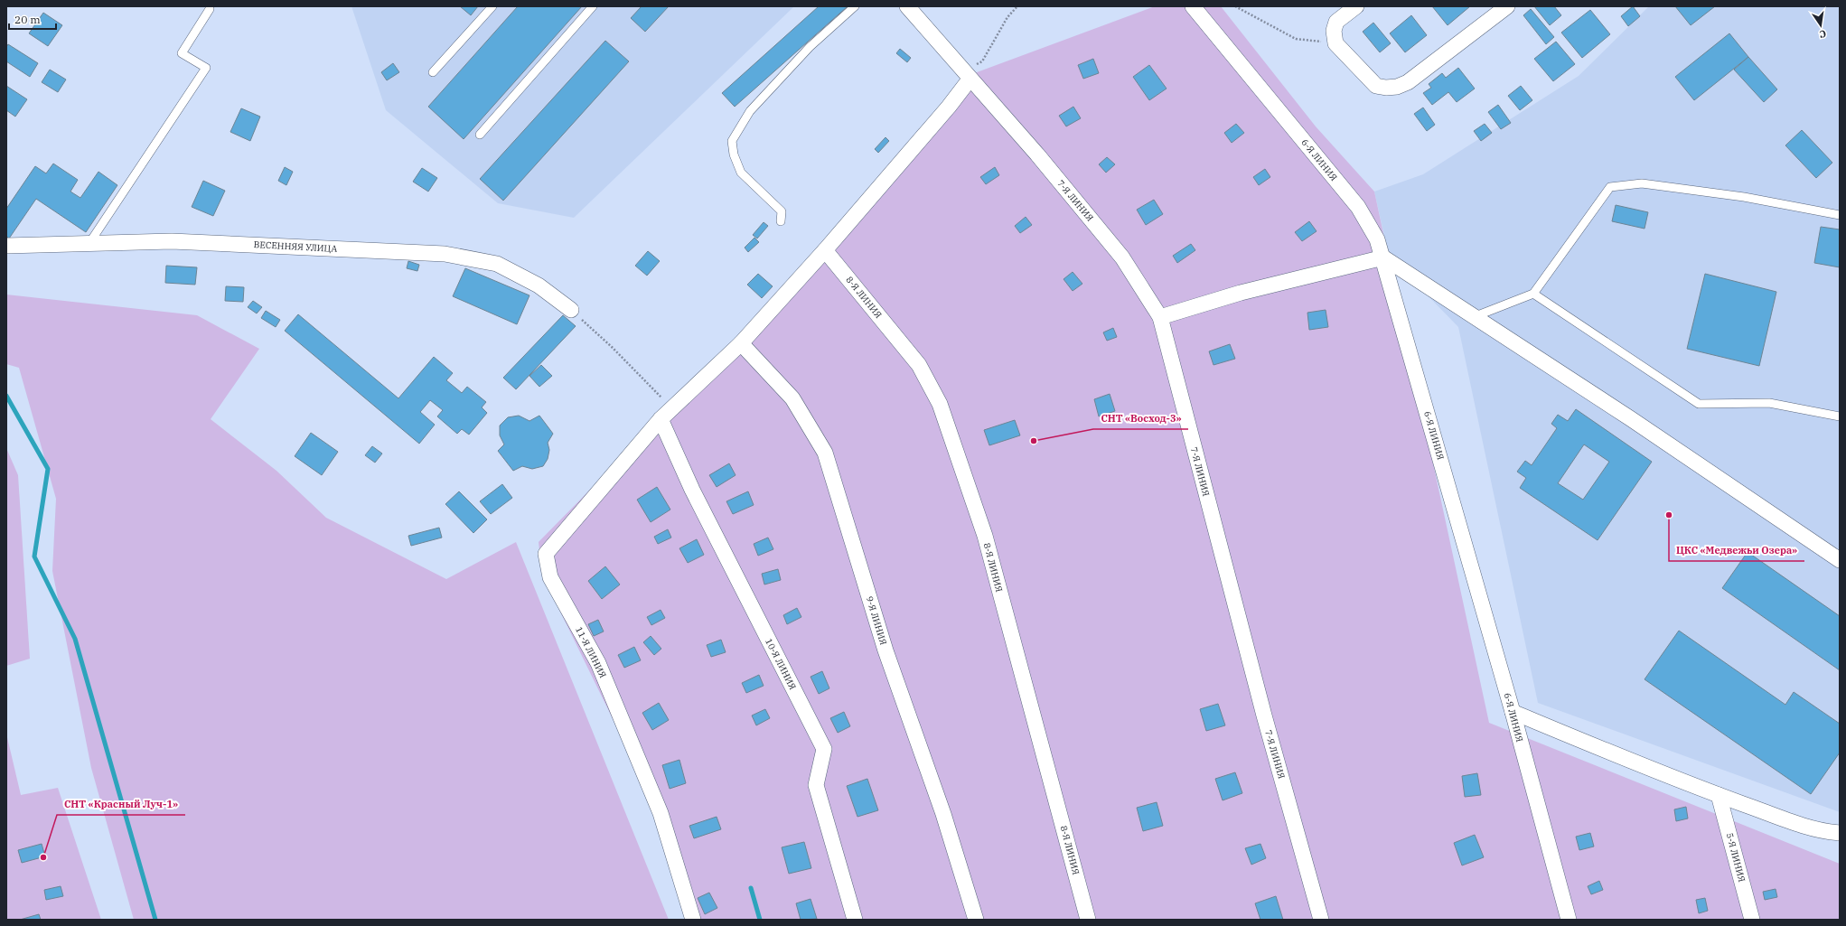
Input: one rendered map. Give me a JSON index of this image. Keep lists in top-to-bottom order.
{
  "streets": {
    "street": [
      "6-Я ЛИНИЯ",
      "7-Я ЛИНИЯ",
      "ВЕСЕННЯЯ УЛИЦА",
      "8-Я ЛИНИЯ",
      "9-Я ЛИНИЯ",
      "11-Я ЛИНИЯ",
      "10-Я ЛИНИЯ",
      "5-Я ЛИНИЯ"
    ]
  },
  "crossings": [
    ["11-Я ЛИНИЯ", "10-Я ЛИНИЯ"]
  ],
  "places": ["СНТ «Восход-3»", "ЦКС «Медвежьи Озера»", "СНТ «Красный Луч-1»"],
  "scale_bar": "20 m",
  "north": "bottom"
}
